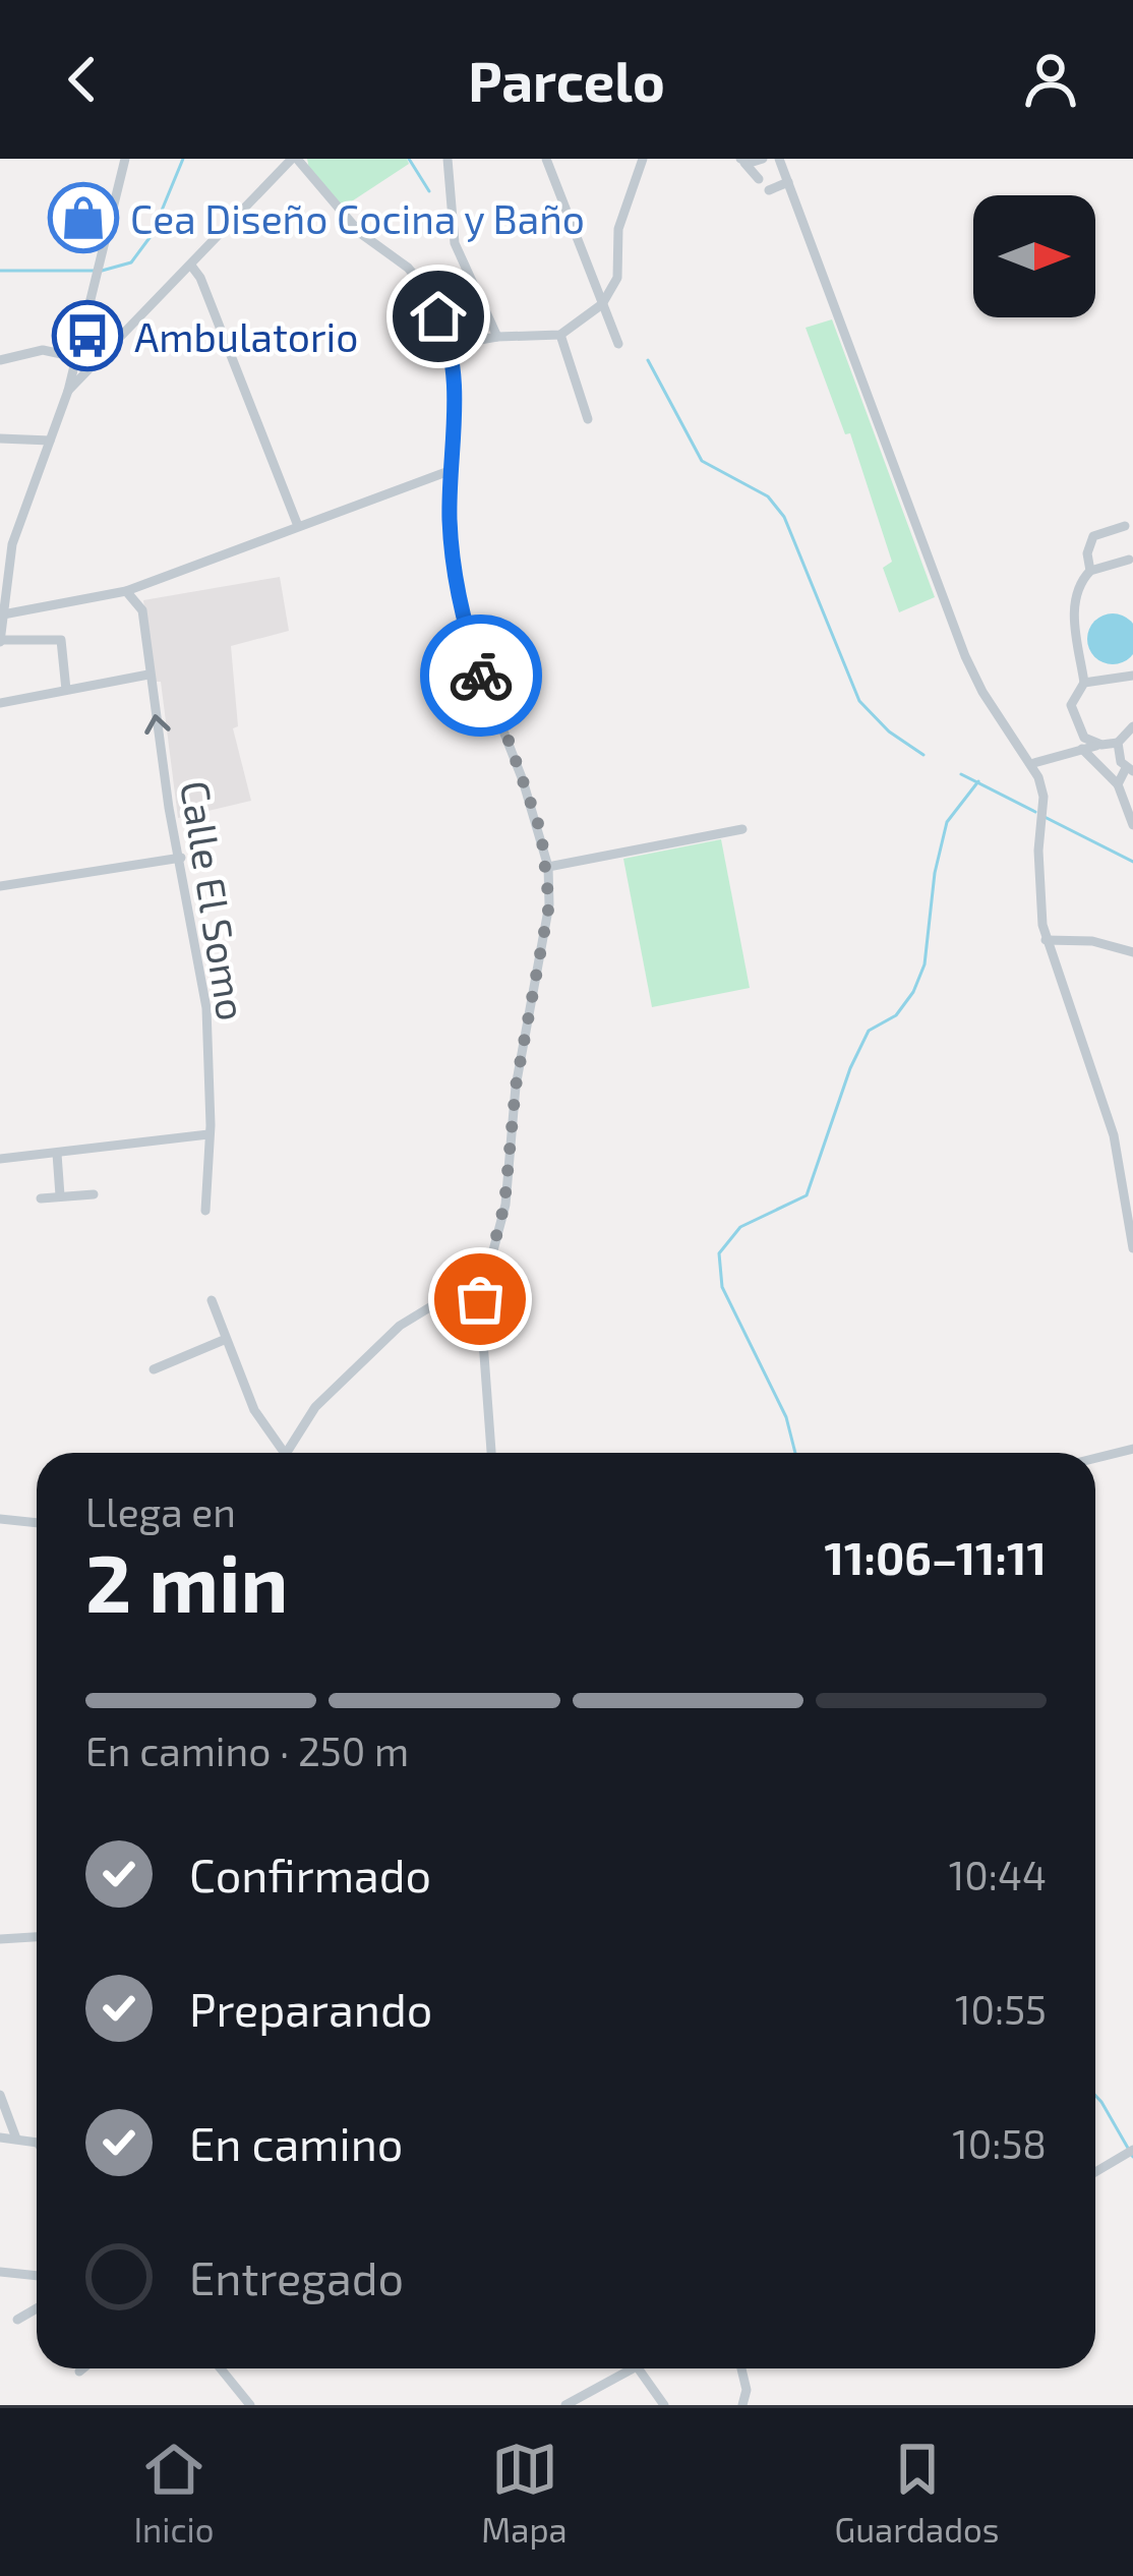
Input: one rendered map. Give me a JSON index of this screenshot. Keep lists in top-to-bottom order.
{
  "streets": {
    "street": ["Calle El Somo"]
  },
  "places": {
    "shop": ["Cea Diseño Cocina y Baño"],
    "bus stop": ["Ambulatorio"]
  },
  "north": "right",
  "page": {
    "header": "Parcelo",
    "heading": ["2 min", "Llega en", "11:06–11:11"],
    "bar": "En camino · 250 m",
    "list": [
      ["Confirmado", "10:44"],
      ["Preparando", "10:55"],
      ["En camino", "10:58"],
      "Entregado"
    ],
    "tabs": ["Inicio", "Mapa", "Guardados"]
  }
}
